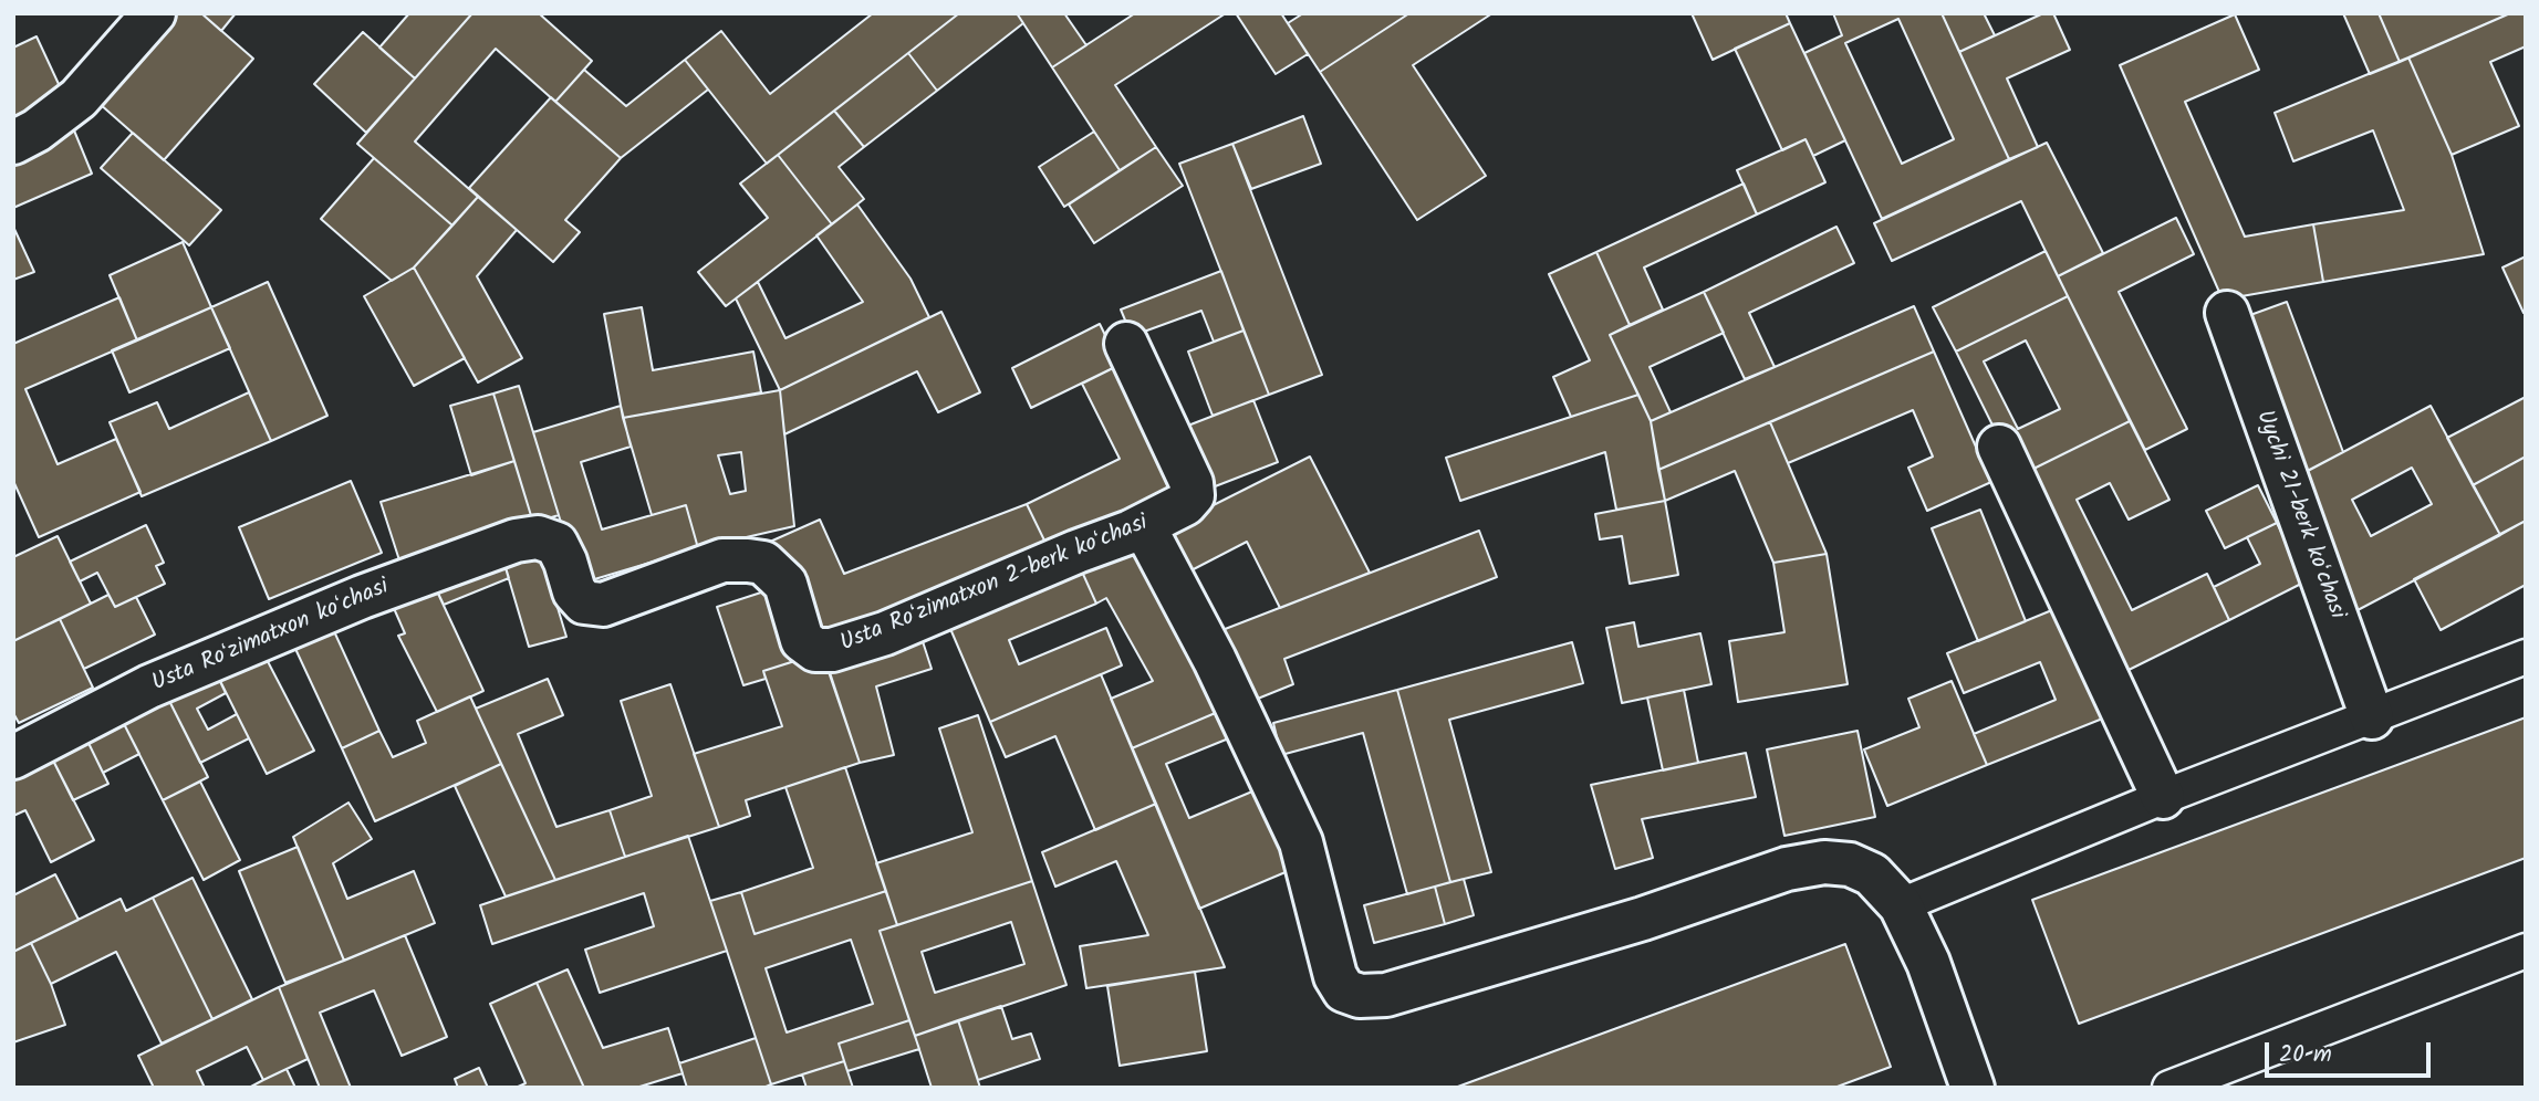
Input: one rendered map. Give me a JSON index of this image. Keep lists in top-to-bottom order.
{
  "streets": {
    "street": ["Uychi 21-berk koʻchasi", "Usta Roʻzimatxon 2-berk koʻchasi", "Usta Roʻzimatxon koʻchasi"]
  },
  "crossings": [
    ["Usta Roʻzimatxon 2-berk koʻchasi", "Usta Roʻzimatxon koʻchasi"]
  ],
  "scale_bar": "20 m"
}
